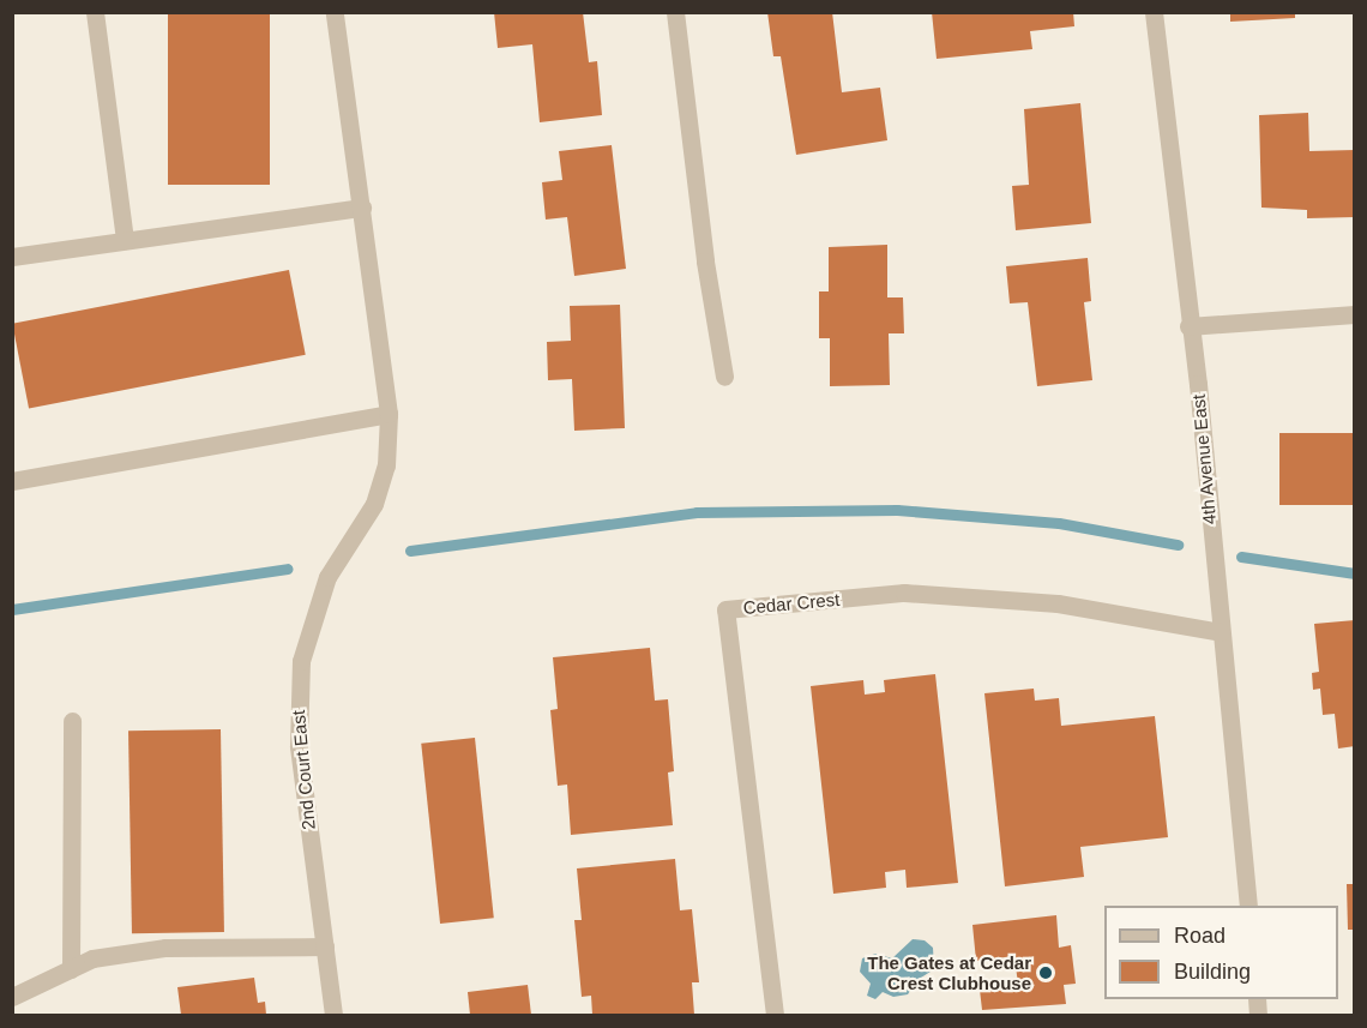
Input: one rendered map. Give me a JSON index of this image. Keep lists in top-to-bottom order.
{
  "streets": {
    "street": ["4th Avenue East", "Cedar Crest", "2nd Court East"]
  },
  "crossings": [
    ["4th Avenue East", "Cedar Crest"]
  ],
  "places": ["The Gates at Cedar Crest Clubhouse"],
  "legend": ["Road", "Building"]
}
